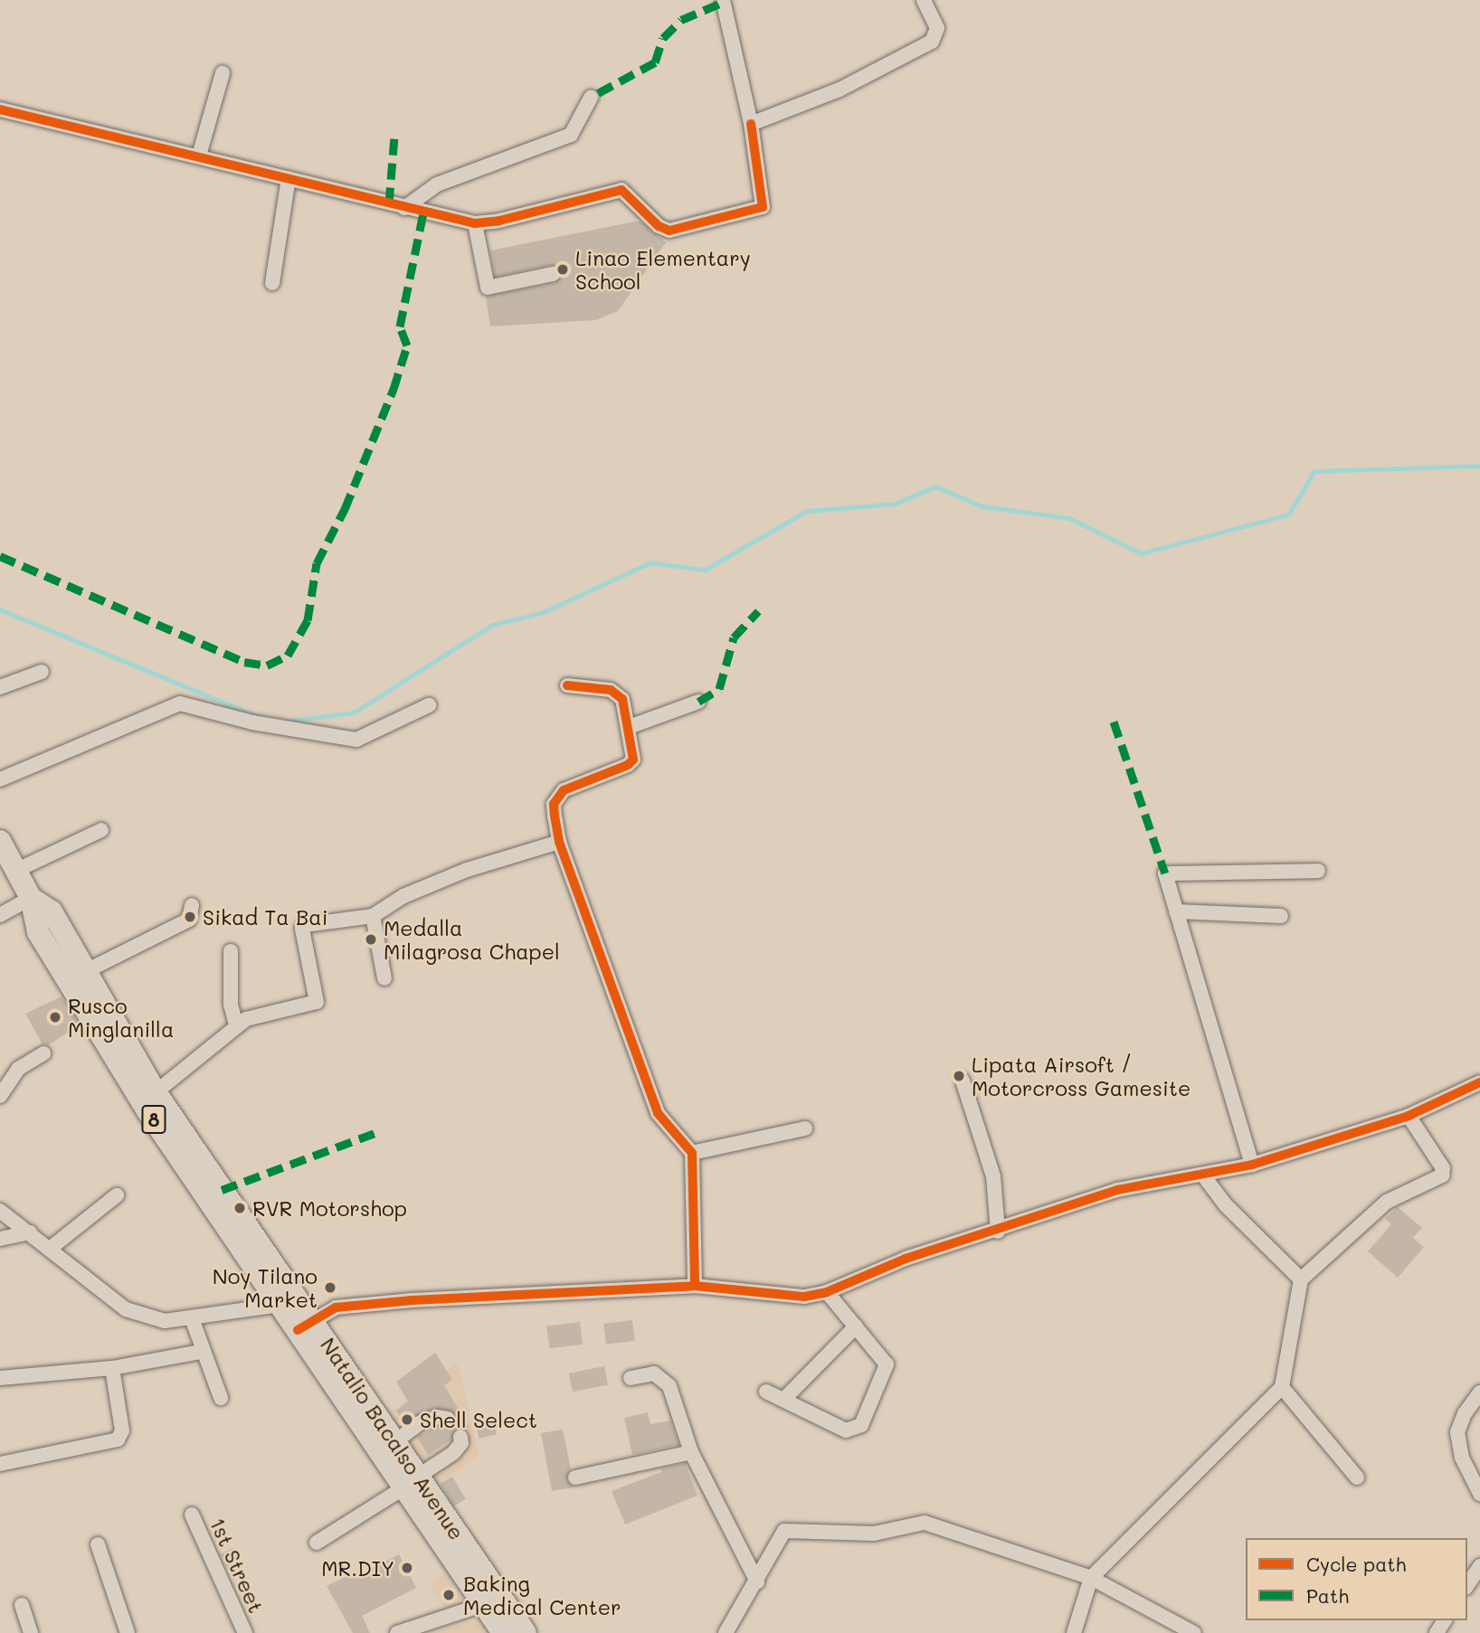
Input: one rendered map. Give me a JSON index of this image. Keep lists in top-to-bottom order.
{
  "streets": {
    "highway": ["8", "Natalio Bacalso Avenue"],
    "street": ["1st Street"]
  },
  "places": [
    "Linao Elementary School",
    "Sikad Ta Bai",
    "Medalla Milagrosa Chapel",
    "Rusco Minglanilla",
    "Lipata Airsoft / Motorcross Gamesite",
    "RVR Motorshop",
    "Noy Tilano Market",
    "Shell Select",
    "MR.DIY",
    "Baking Medical Center"
  ],
  "legend": ["Cycle path", "Path"]
}
